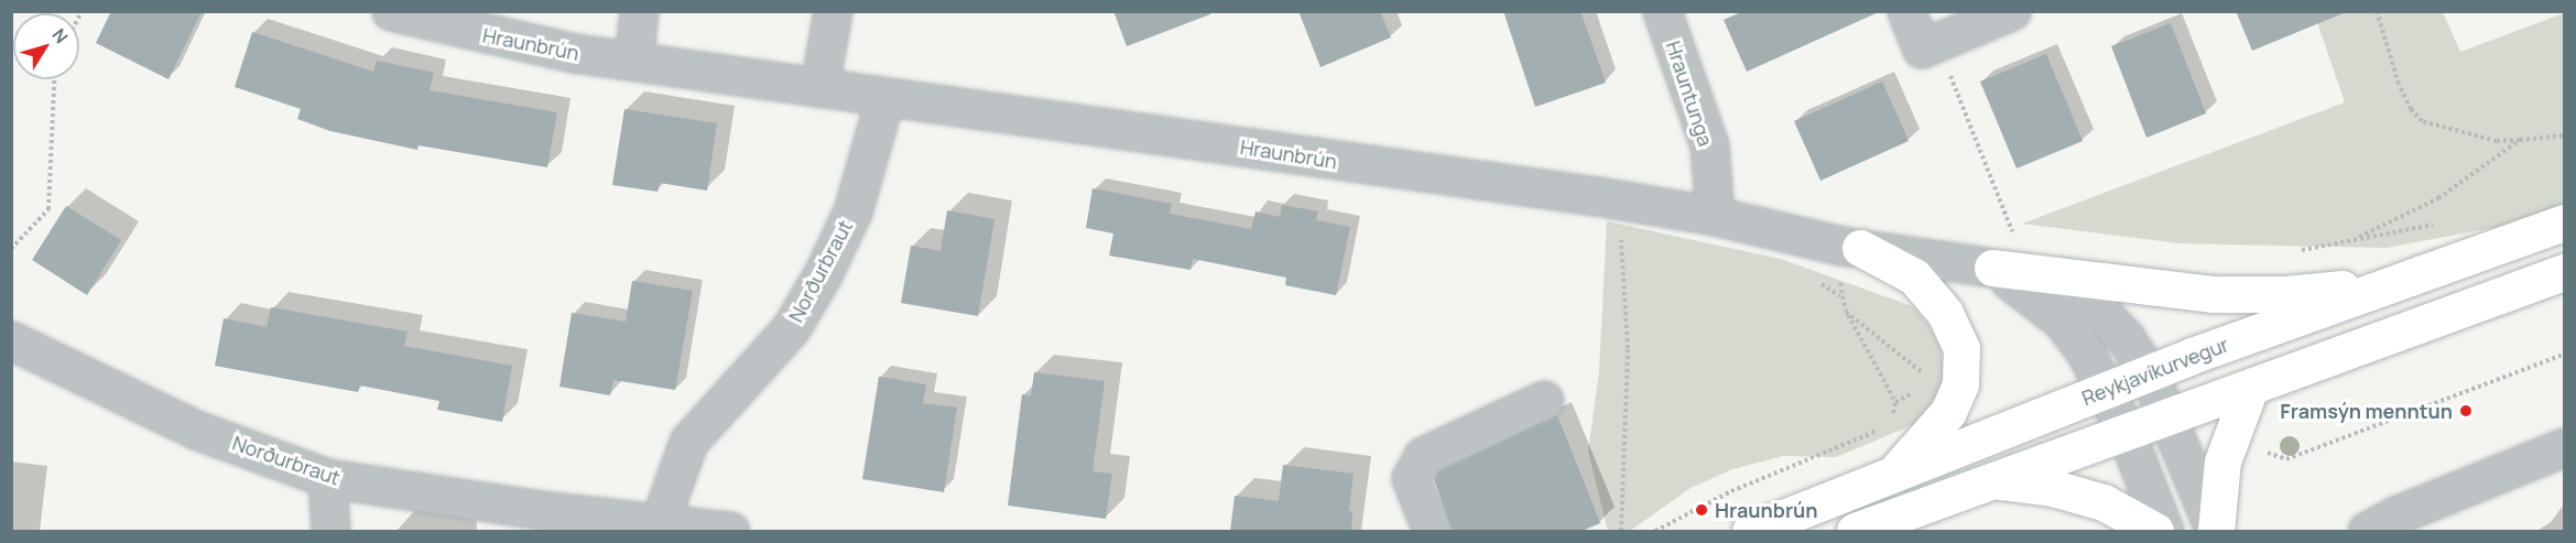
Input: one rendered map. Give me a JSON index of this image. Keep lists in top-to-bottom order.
{
  "streets": {
    "main road": ["Reykjavíkurvegur"],
    "street": ["Hraunbrún", "Hrauntunga", "Norðurbraut"]
  },
  "crossings": [
    ["Hraunbrún", "Hrauntunga"],
    ["Hraunbrún", "Norðurbraut"],
    ["Hraunbrún", "Reykjavíkurvegur"]
  ],
  "places": ["Framsýn menntun", "Hraunbrún"],
  "north": "top right"
}
